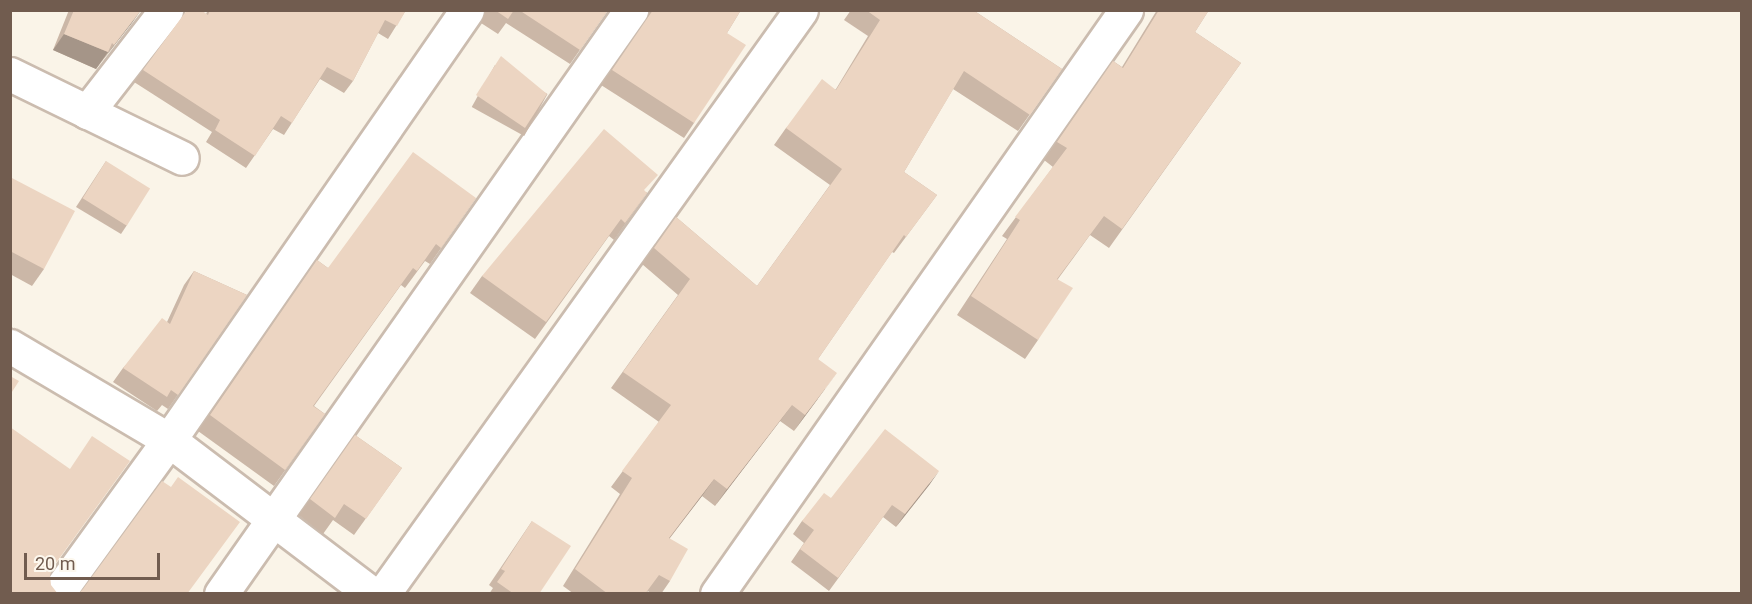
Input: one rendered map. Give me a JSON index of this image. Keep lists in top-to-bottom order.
{
  "scale_bar": "20 m"
}
